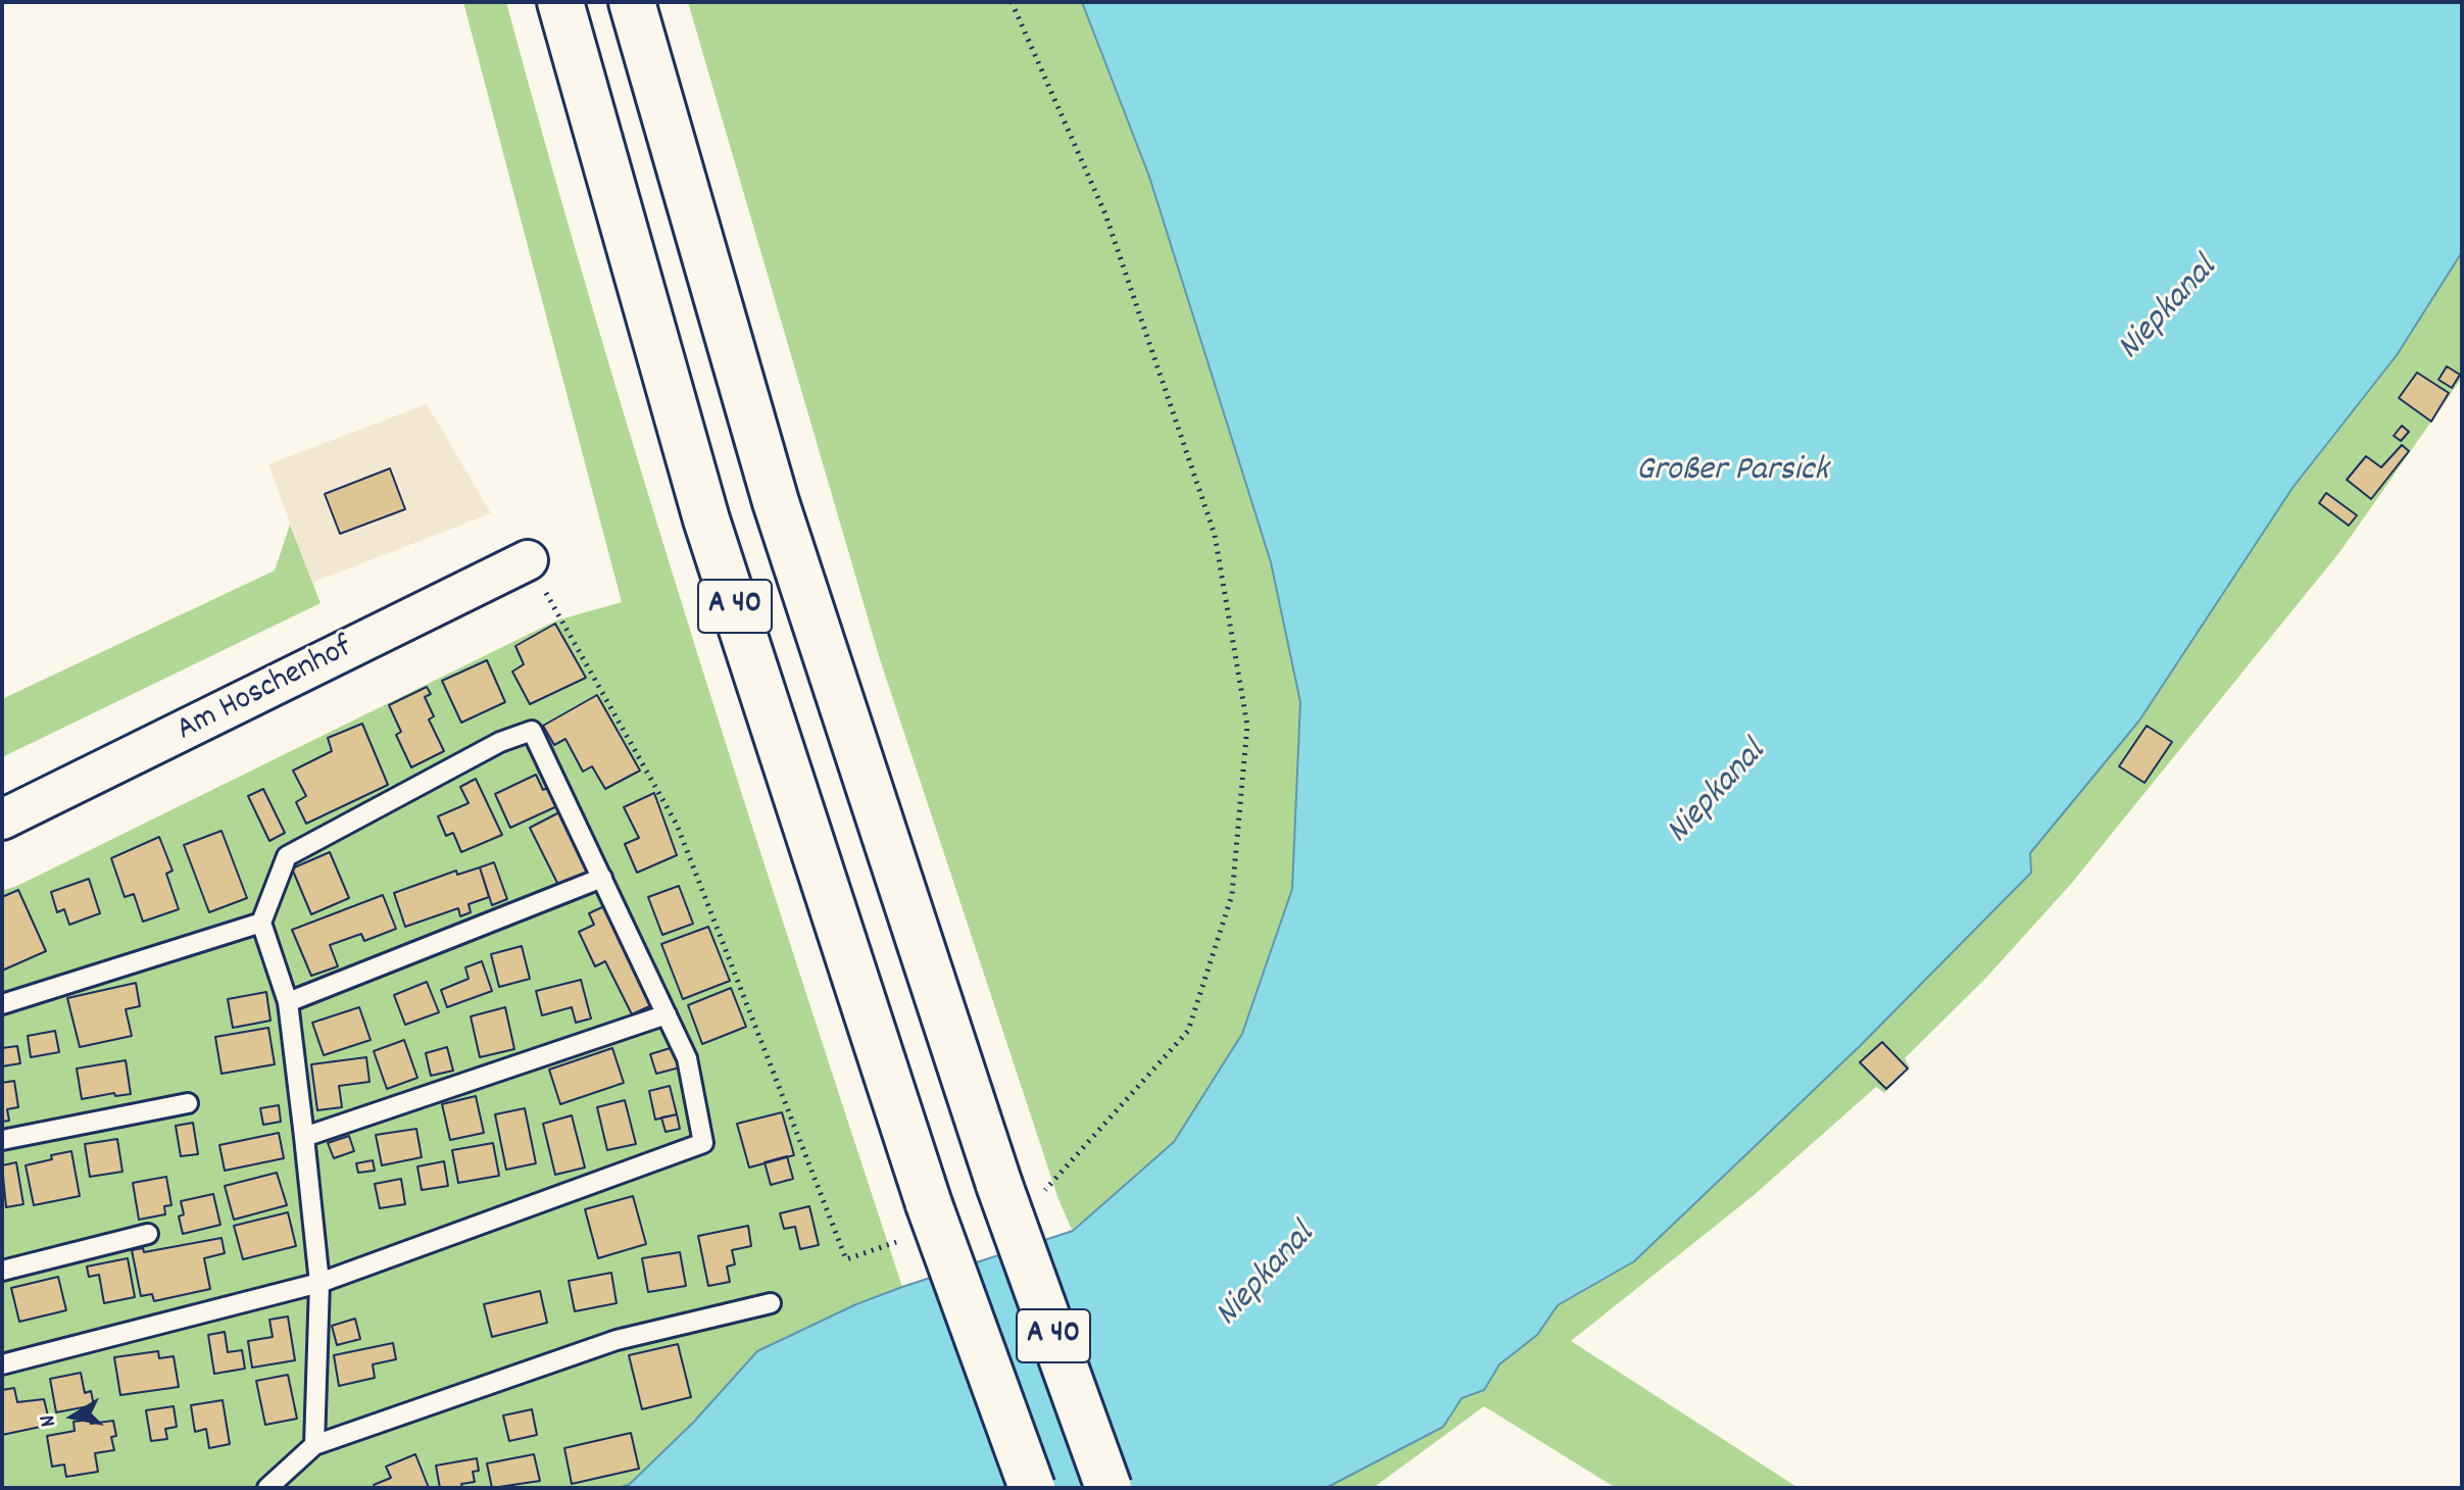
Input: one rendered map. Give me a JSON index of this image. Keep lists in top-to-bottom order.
{
  "streets": {
    "highway": ["A 40"],
    "street": ["Am Hoschenhof"]
  },
  "water": ["Niepkanal", "Großer Parsick"],
  "north": "left"
}
